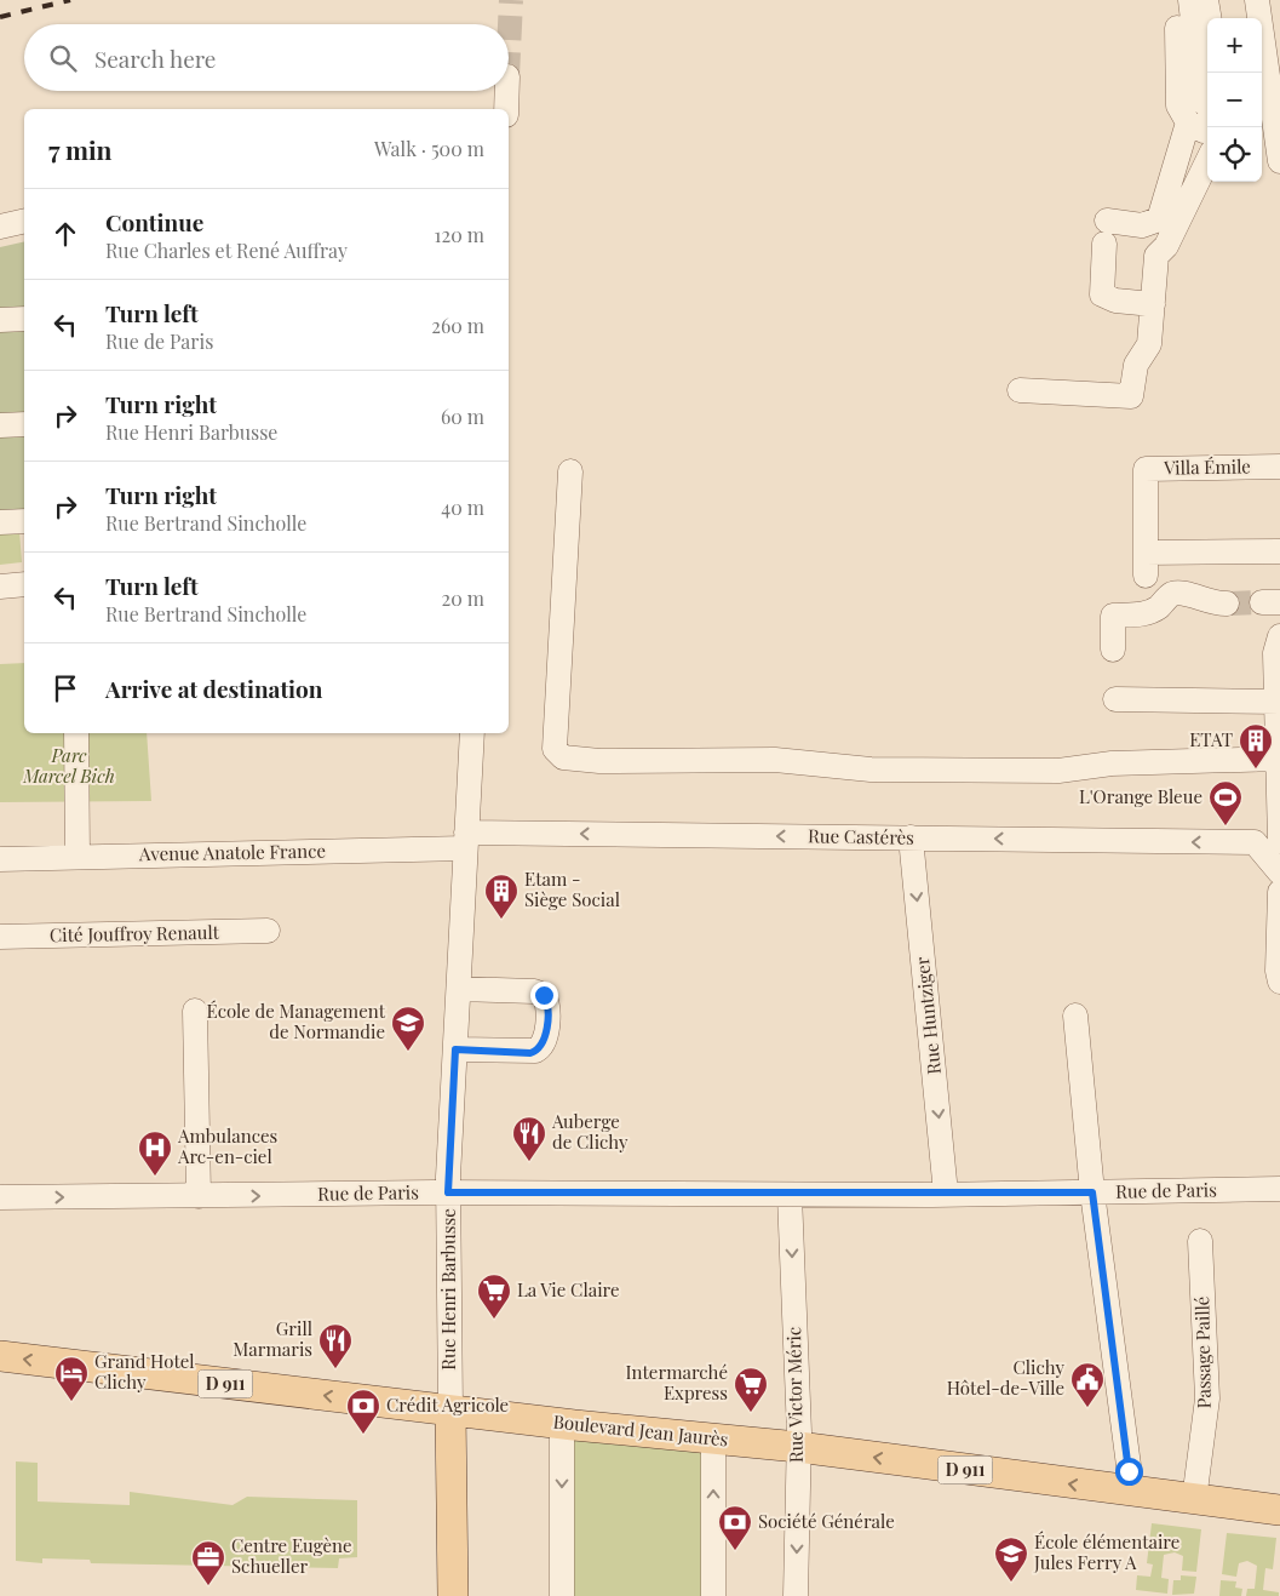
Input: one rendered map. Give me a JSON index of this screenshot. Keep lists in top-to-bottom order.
{
  "streets": {
    "main road": ["Rue Henri Barbusse", "D 911", "Boulevard Jean Jaurès"],
    "street": [
      "Villa Émile",
      "Rue Castérès",
      "Avenue Anatole France",
      "Cité Jouffroy Renault",
      "Rue Huntziger",
      "Rue de Paris",
      "Passage Paillé",
      "Rue Victor Méric"
    ]
  },
  "crossings": [
    ["Rue Castérès", "Avenue Anatole France"],
    ["Rue Castérès", "Rue Huntziger"],
    ["Rue Castérès", "Rue Henri Barbusse"],
    ["Avenue Anatole France", "Rue Henri Barbusse"],
    ["Rue Huntziger", "Rue de Paris"],
    ["Rue de Paris", "Rue Henri Barbusse"],
    ["Rue de Paris", "Rue Victor Méric"],
    ["Rue Henri Barbusse", "Boulevard Jean Jaurès"],
    ["Passage Paillé", "Boulevard Jean Jaurès"],
    ["Rue Victor Méric", "Boulevard Jean Jaurès"]
  ],
  "one_way": ["Rue Castérès", "Rue de Paris", "Boulevard Jean Jaurès"],
  "parks": ["Parc Marcel Bich"],
  "places": {
    "building": ["ETAT", "Etam - Siège Social"],
    "sports": ["L'Orange Bleue"],
    "school or university": ["École de Management de Normandie", "École élémentaire Jules Ferry A"],
    "restaurant": ["Auberge de Clichy", "Grill Marmaris"],
    "hospital": ["Ambulances Arc-en-ciel"],
    "supermarket": ["La Vie Claire", "Intermarché Express"],
    "hotel": ["Grand Hotel Clichy"],
    "public building": ["Clichy Hôtel-de-Ville"],
    "bank": ["Crédit Agricole", "Société Générale"],
    "office": ["Centre Eugène Schueller"]
  },
  "page": {
    "map_buttons": ["+", "−"],
    "search": "Search here",
    "heading": ["7 min", "Walk · 500 m"],
    "list": [
      ["Continue", "Rue Charles et René Auffray", "120 m"],
      ["Turn left", "Rue de Paris", "260 m"],
      ["Turn right", "Rue Henri Barbusse", "60 m"],
      ["Turn right", "Rue Bertrand Sincholle", "40 m"],
      ["Turn left", "Rue Bertrand Sincholle", "20 m"],
      "Arrive at destination"
    ]
  }
}
